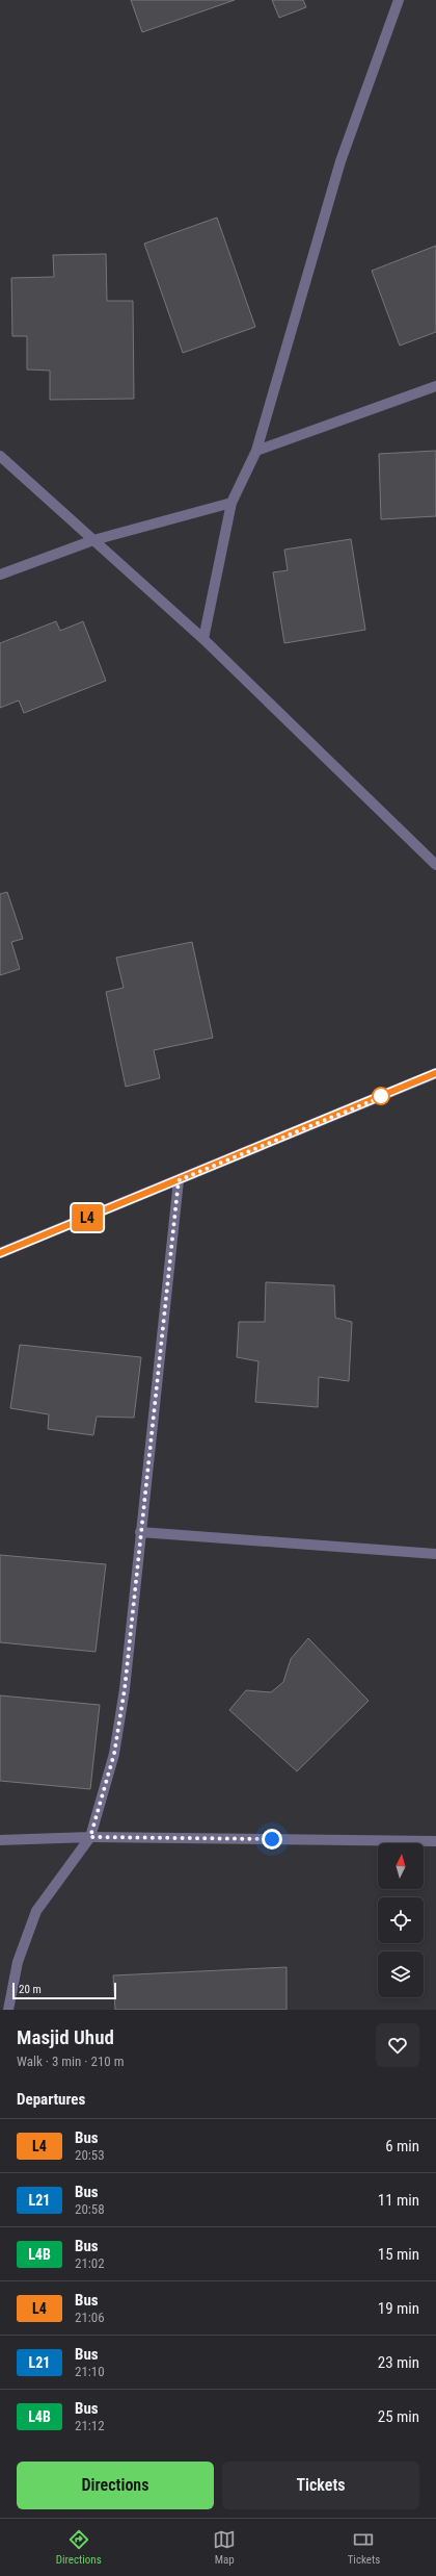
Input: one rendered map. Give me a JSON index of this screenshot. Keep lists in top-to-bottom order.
{
  "lines": ["bus line L4"],
  "scale_bar": "20 m",
  "north": "top",
  "page": {
    "on_map": "L4",
    "scale": "20 m",
    "heading": [
      ["Masjid Uhud", "Walk · 3 min · 210 m"],
      "Departures"
    ],
    "list": [
      {
        "mark": "L4",
        "name": "Bus",
        "note": "20:53",
        "value": "6 min"
      },
      {
        "mark": "L21",
        "name": "Bus",
        "note": "20:58",
        "value": "11 min"
      },
      {
        "mark": "L4B",
        "name": "Bus",
        "note": "21:02",
        "value": "15 min"
      },
      {
        "mark": "L4",
        "name": "Bus",
        "note": "21:06",
        "value": "19 min"
      },
      {
        "mark": "L21",
        "name": "Bus",
        "note": "21:10",
        "value": "23 min"
      },
      {
        "mark": "L4B",
        "name": "Bus",
        "note": "21:12",
        "value": "25 min"
      }
    ],
    "buttons": ["Directions", "Tickets"],
    "tabs": ["Directions", "Map", "Tickets"]
  }
}
